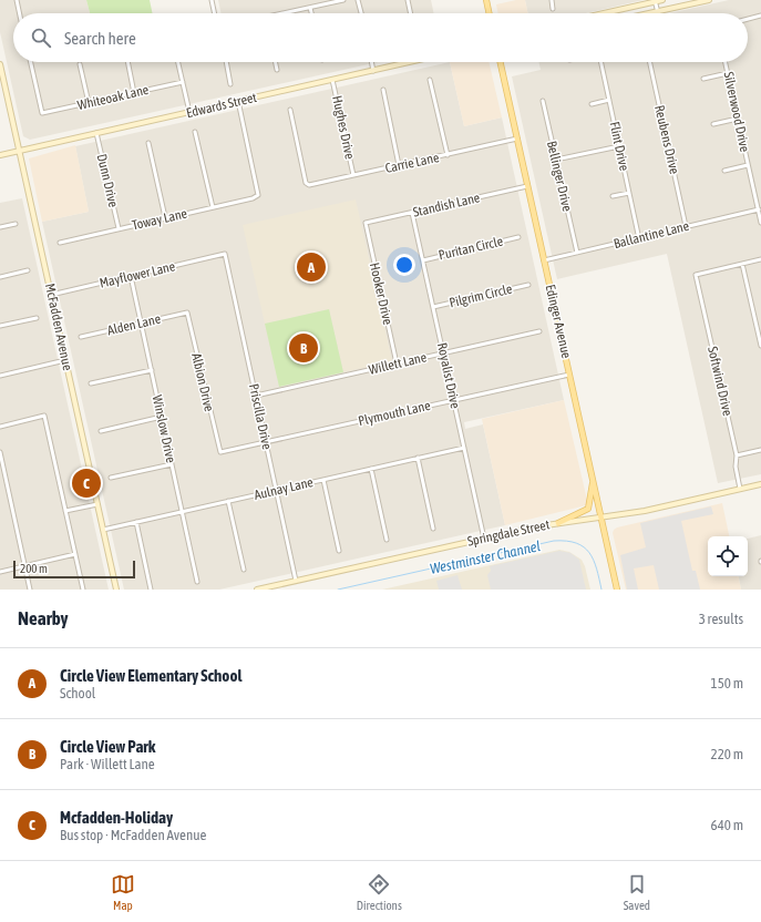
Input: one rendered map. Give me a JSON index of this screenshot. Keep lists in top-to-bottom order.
{
  "streets": {
    "main road": ["Edinger Avenue"],
    "street": [
      "Whiteoak Lane",
      "Edwards Street",
      "Silverwood Drive",
      "Hughes Drive",
      "Reubens Drive",
      "Flint Drive",
      "Carrie Lane",
      "Bellinger Drive",
      "Dunn Drive",
      "Standish Lane",
      "Toway Lane",
      "Ballantine Lane",
      "Puritan Circle",
      "Mayflower Lane",
      "Hooker Drive",
      "Pilgrim Circle",
      "Alden Lane",
      "McFadden Avenue",
      "Willett Lane",
      "Royalist Drive",
      "Softwind Drive",
      "Albion Drive",
      "Plymouth Lane",
      "Priscilla Drive",
      "Winslow Drive",
      "Aulnay Lane",
      "Springdale Street"
    ]
  },
  "crossings": [
    ["Edwards Street", "Hughes Drive"],
    ["Edwards Street", "Dunn Drive"],
    ["Edwards Street", "Toway Lane"],
    ["Edwards Street", "McFadden Avenue"],
    ["Silverwood Drive", "Ballantine Lane"],
    ["Hughes Drive", "Carrie Lane"],
    ["Reubens Drive", "Ballantine Lane"],
    ["Flint Drive", "Ballantine Lane"],
    ["Carrie Lane", "Edinger Avenue"],
    ["Bellinger Drive", "Ballantine Lane"],
    ["Dunn Drive", "Toway Lane"],
    ["Standish Lane", "Hooker Drive"],
    ["Standish Lane", "Edinger Avenue"],
    ["Standish Lane", "Royalist Drive"],
    ["Ballantine Lane", "Edinger Avenue"],
    ["Puritan Circle", "Royalist Drive"],
    ["Mayflower Lane", "McFadden Avenue"],
    ["Mayflower Lane", "Priscilla Drive"],
    ["Mayflower Lane", "Winslow Drive"],
    ["Hooker Drive", "Willett Lane"],
    ["Pilgrim Circle", "Royalist Drive"],
    ["Edinger Avenue", "Plymouth Lane"],
    ["Edinger Avenue", "Springdale Street"],
    ["Alden Lane", "Albion Drive"],
    ["Alden Lane", "Winslow Drive"],
    ["McFadden Avenue", "Aulnay Lane"],
    ["Willett Lane", "Royalist Drive"],
    ["Willett Lane", "Priscilla Drive"],
    ["Royalist Drive", "Plymouth Lane"],
    ["Royalist Drive", "Aulnay Lane"],
    ["Royalist Drive", "Springdale Street"],
    ["Softwind Drive", "Springdale Street"],
    ["Albion Drive", "Plymouth Lane"],
    ["Plymouth Lane", "Priscilla Drive"],
    ["Priscilla Drive", "Aulnay Lane"],
    ["Priscilla Drive", "Springdale Street"],
    ["Winslow Drive", "Aulnay Lane"]
  ],
  "water": ["Westminster Channel"],
  "scale_bar": "200 m",
  "page": {
    "search": "Search here",
    "pins": ["A", "B", "C"],
    "scale": "200 m",
    "heading": ["Nearby", "3 results"],
    "list": [
      {
        "mark": "A",
        "name": "Circle View Elementary School",
        "note": "School",
        "value": "150 m"
      },
      {
        "mark": "B",
        "name": "Circle View Park",
        "note": "Park · Willett Lane",
        "value": "220 m"
      },
      {
        "mark": "C",
        "name": "Mcfadden-Holiday",
        "note": "Bus stop · McFadden Avenue",
        "value": "640 m"
      }
    ],
    "nav": ["Map", "Directions", "Saved"]
  }
}
